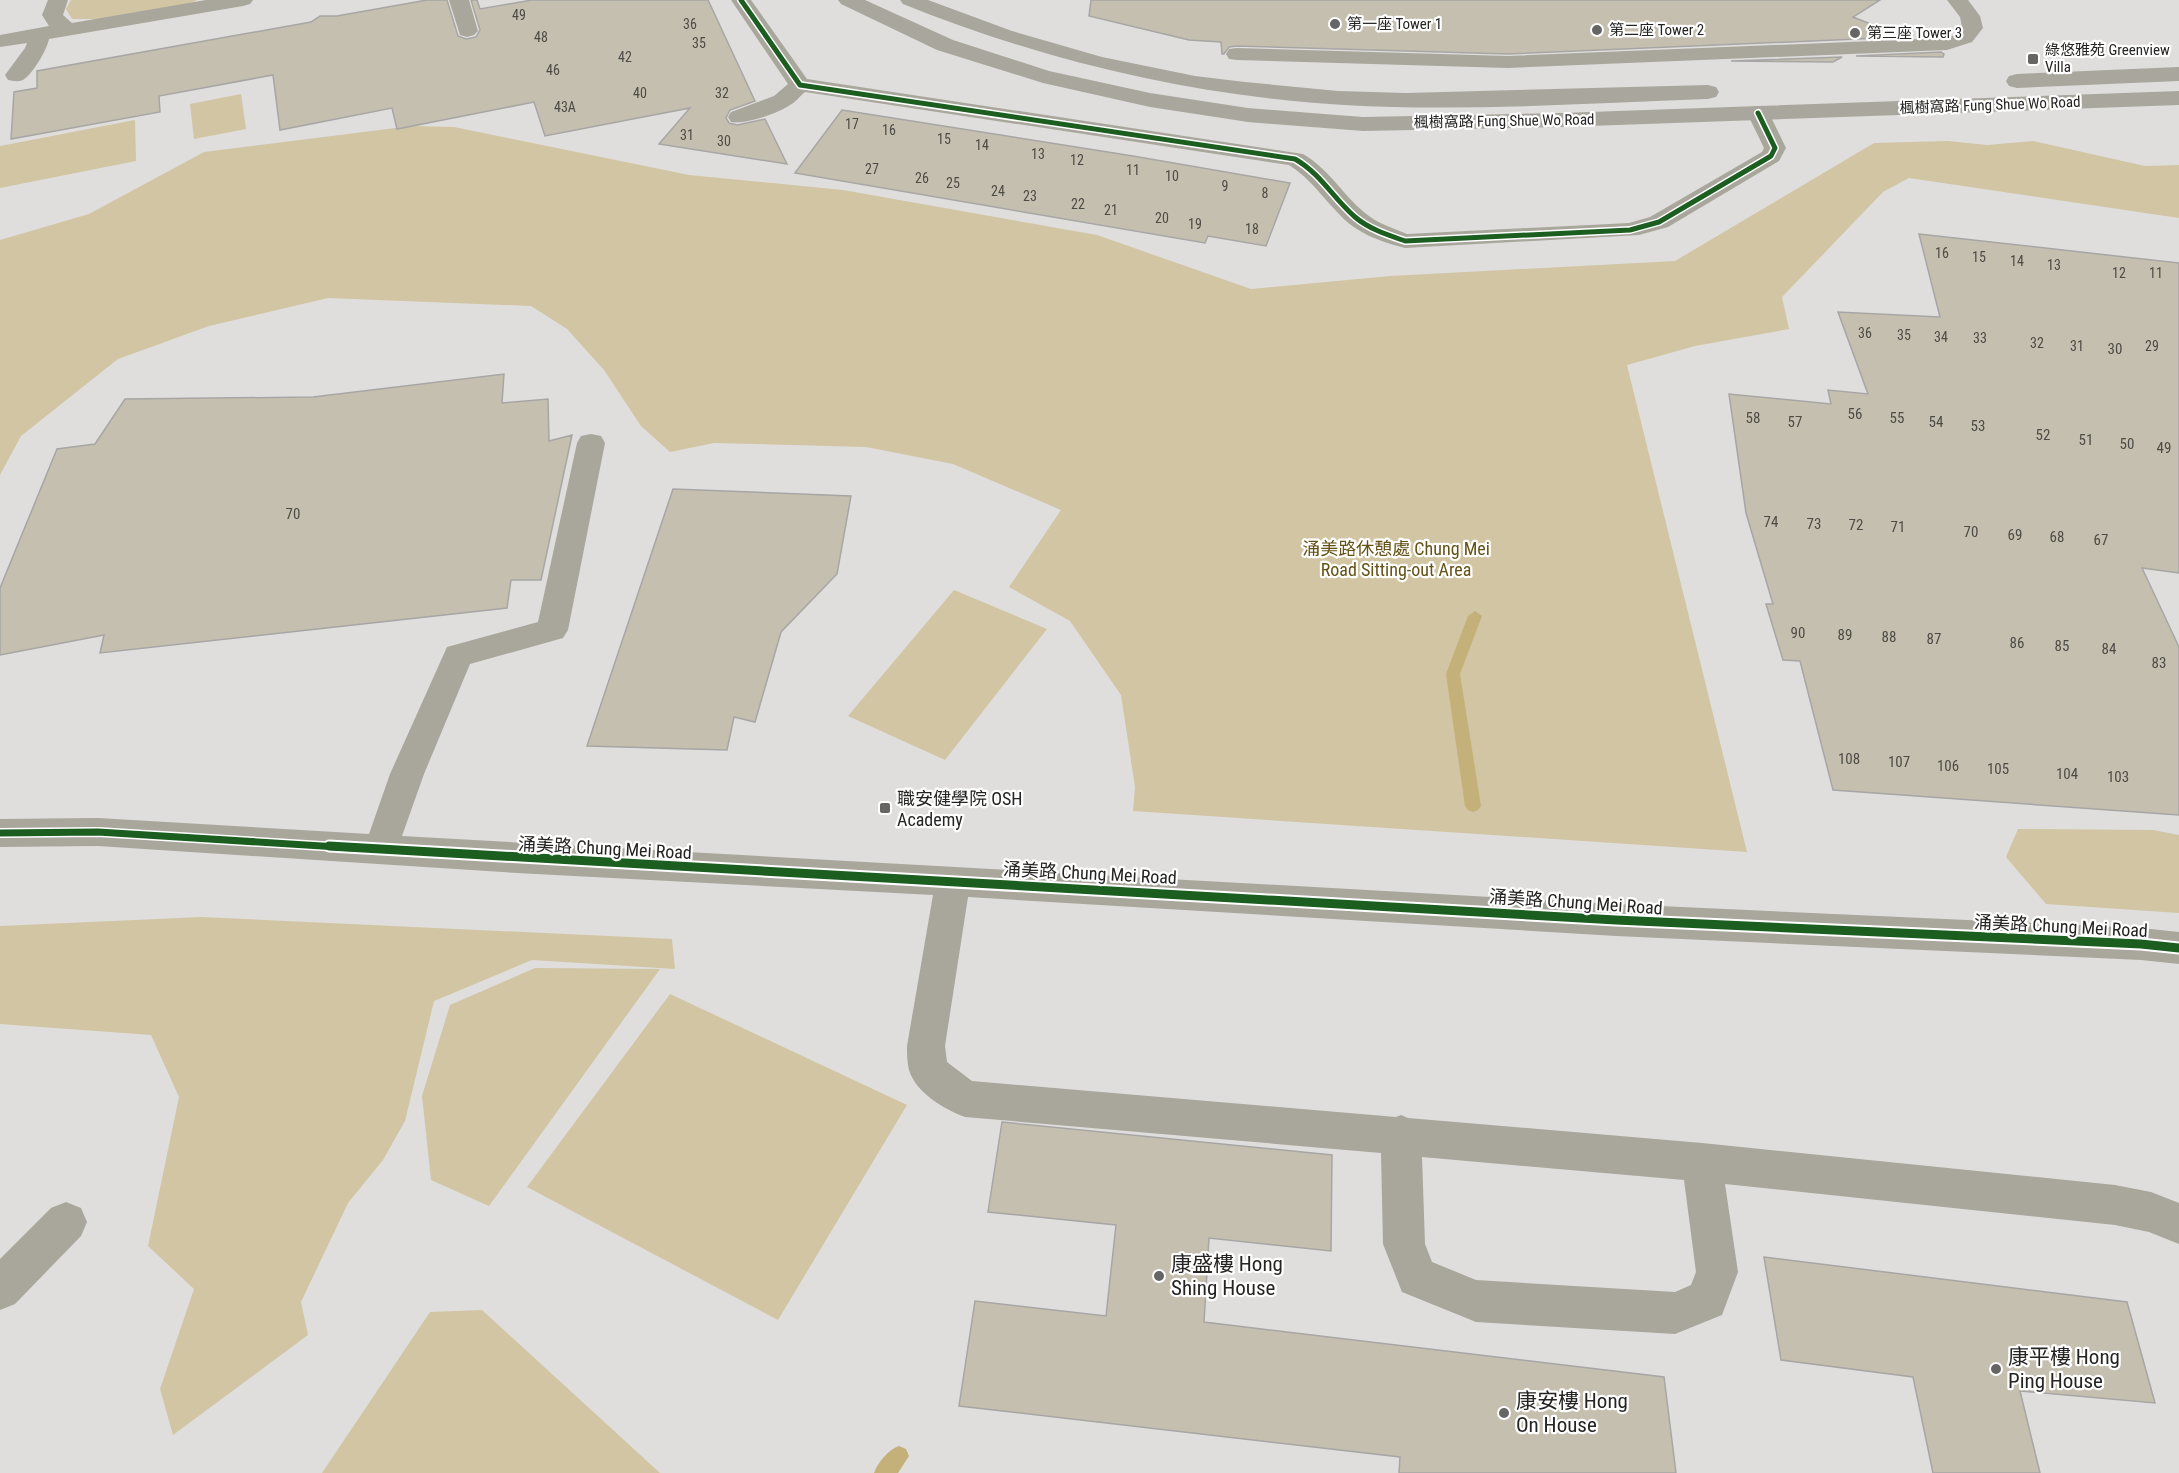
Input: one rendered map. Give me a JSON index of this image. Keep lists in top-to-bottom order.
{
  "streets": {
    "main road": ["楓樹窩路 Fung Shue Wo Road"],
    "street": ["涌美路 Chung Mei Road"]
  },
  "parks": ["涌美路休憩處 Chung Mei Road Sitting-out Area"],
  "places": {
    "other": [
      "第一座 Tower 1",
      "第二座 Tower 2",
      "第三座 Tower 3",
      "康盛樓 Hong Shing House",
      "康平樓 Hong Ping House",
      "康安樓 Hong On House"
    ],
    "transit": ["綠悠雅苑 Greenview Villa", "職安健學院 OSH Academy"]
  },
  "house_numbers": [
    "49",
    "36",
    "48",
    "35",
    "42",
    "46",
    "40",
    "32",
    "43A",
    "17",
    "16",
    "31",
    "15",
    "30",
    "14",
    "13",
    "12",
    "27",
    "11",
    "10",
    "26",
    "25",
    "9",
    "24",
    "8",
    "23",
    "22",
    "21",
    "20",
    "19",
    "18",
    "16",
    "15",
    "14",
    "13",
    "12",
    "11",
    "36",
    "35",
    "34",
    "33",
    "32",
    "31",
    "29",
    "30",
    "56",
    "58",
    "55",
    "57",
    "54",
    "53",
    "52",
    "51",
    "50",
    "49",
    "70",
    "74",
    "73",
    "72",
    "71",
    "70",
    "69",
    "68",
    "67",
    "90",
    "89",
    "88",
    "87",
    "86",
    "85",
    "84",
    "83",
    "108",
    "107",
    "106",
    "105",
    "104",
    "103"
  ]
}
